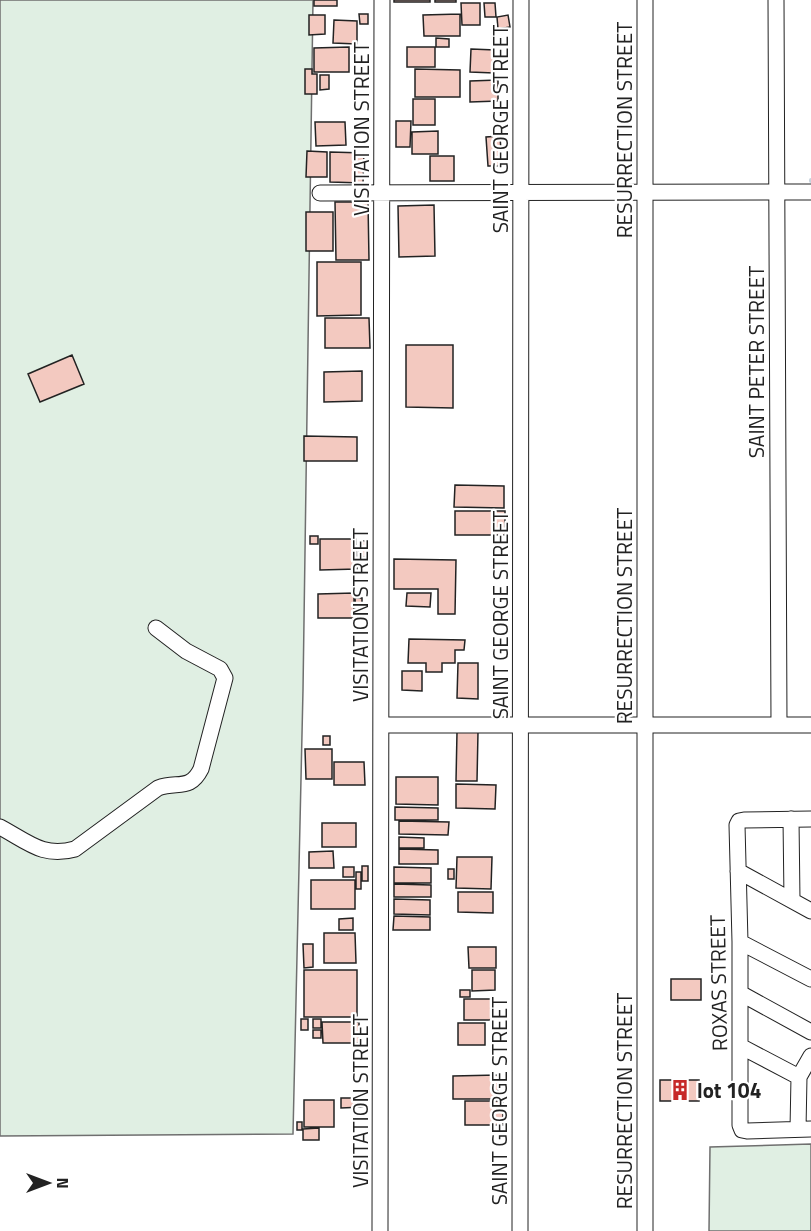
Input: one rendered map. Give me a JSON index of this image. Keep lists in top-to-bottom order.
{
  "streets": {
    "street": [
      "VISITATION STREET",
      "SAINT GEORGE STREET",
      "RESURRECTION STREET",
      "SAINT PETER STREET",
      "ROXAS STREET"
    ]
  },
  "places": {
    "building": ["lot 104"]
  },
  "north": "right"
}
